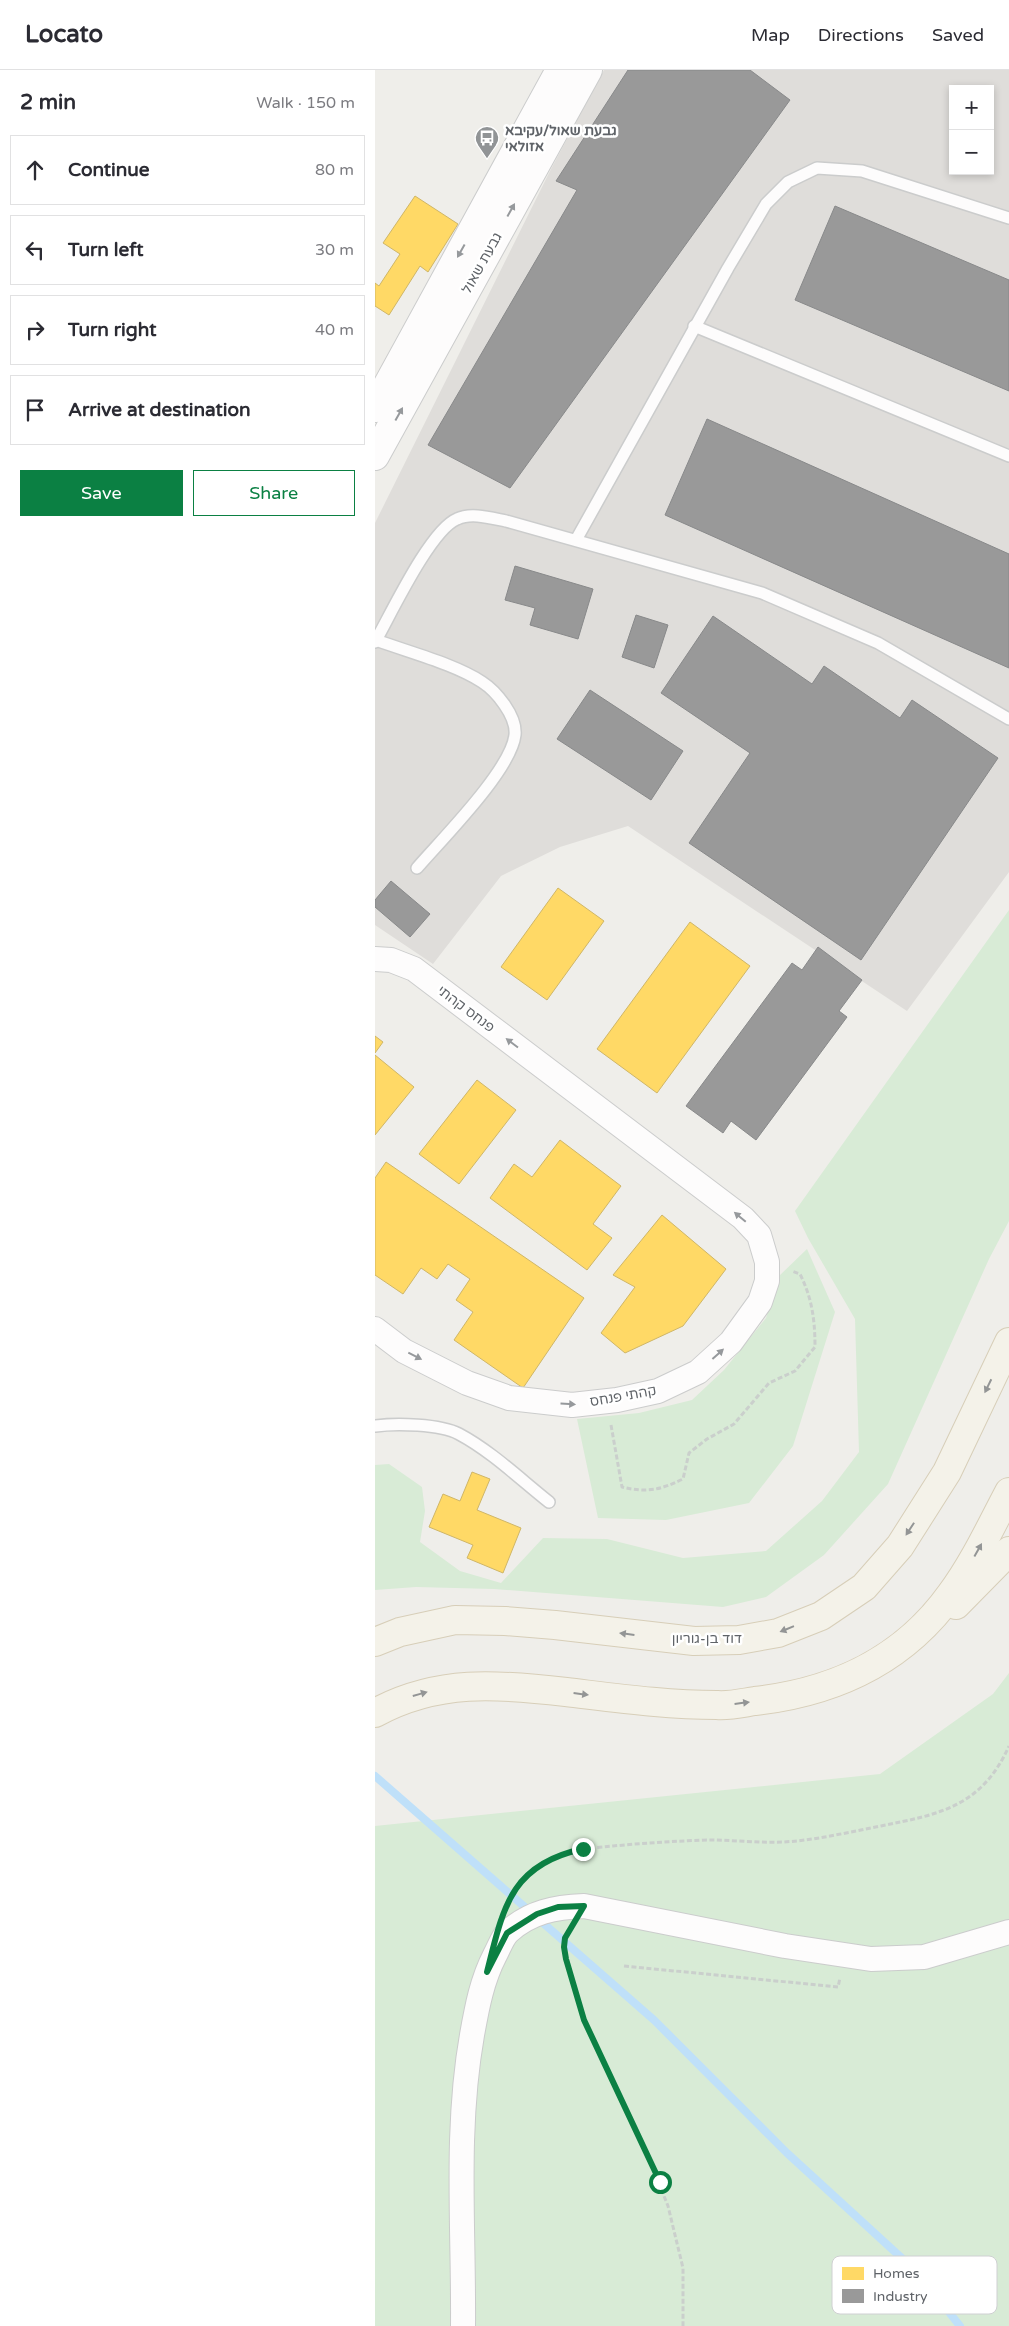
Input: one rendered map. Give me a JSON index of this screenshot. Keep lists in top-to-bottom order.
{
  "streets": {
    "main road": ["דוד בן-גוריון"],
    "street": ["גבעת שאול", "פנחס קהתי", "קהתי פנחס"]
  },
  "crossings": [
    ["פנחס קהתי", "קהתי פנחס"]
  ],
  "one_way": ["פנחס קהתי"],
  "places": {
    "bus stop": ["גבעת שאול/עקיבא אזולאי"]
  },
  "legend": ["Homes", "Industry"],
  "page": {
    "header": "Locato",
    "nav": ["Map", "Directions", "Saved"],
    "heading": ["2 min", "Walk · 150 m"],
    "map_buttons": ["+", "−"],
    "list": [
      ["Continue", "80 m"],
      ["Turn left", "30 m"],
      ["Turn right", "40 m"],
      "Arrive at destination"
    ],
    "buttons": ["Save", "Share"]
  }
}
